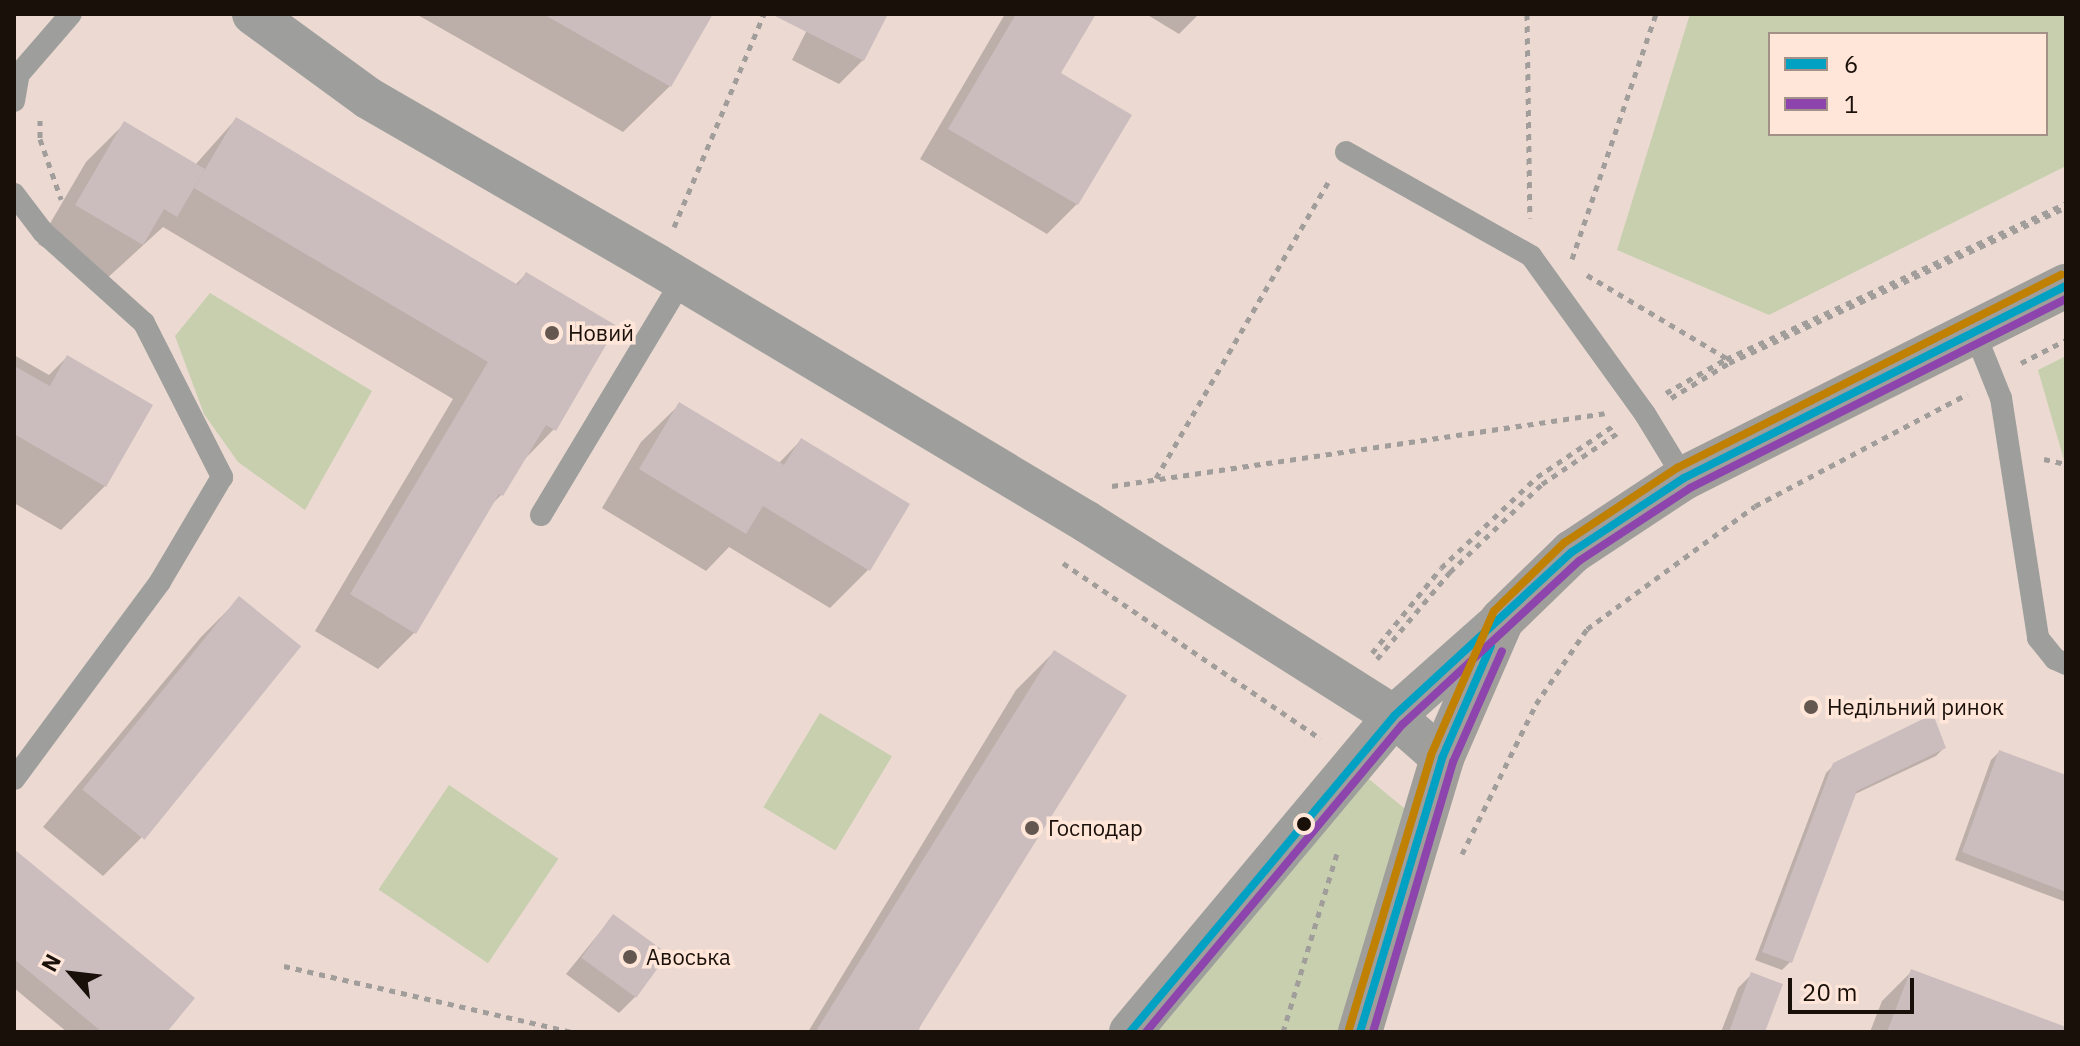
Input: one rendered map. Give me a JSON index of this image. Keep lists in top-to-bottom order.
{
  "places": [
    "Новий",
    "Недільний ринок",
    "Господар",
    "Авоська"
  ],
  "lines": ["transit line 6", "transit line 1"],
  "legend": ["6", "1"],
  "scale_bar": "20 m",
  "north": "top left"
}
